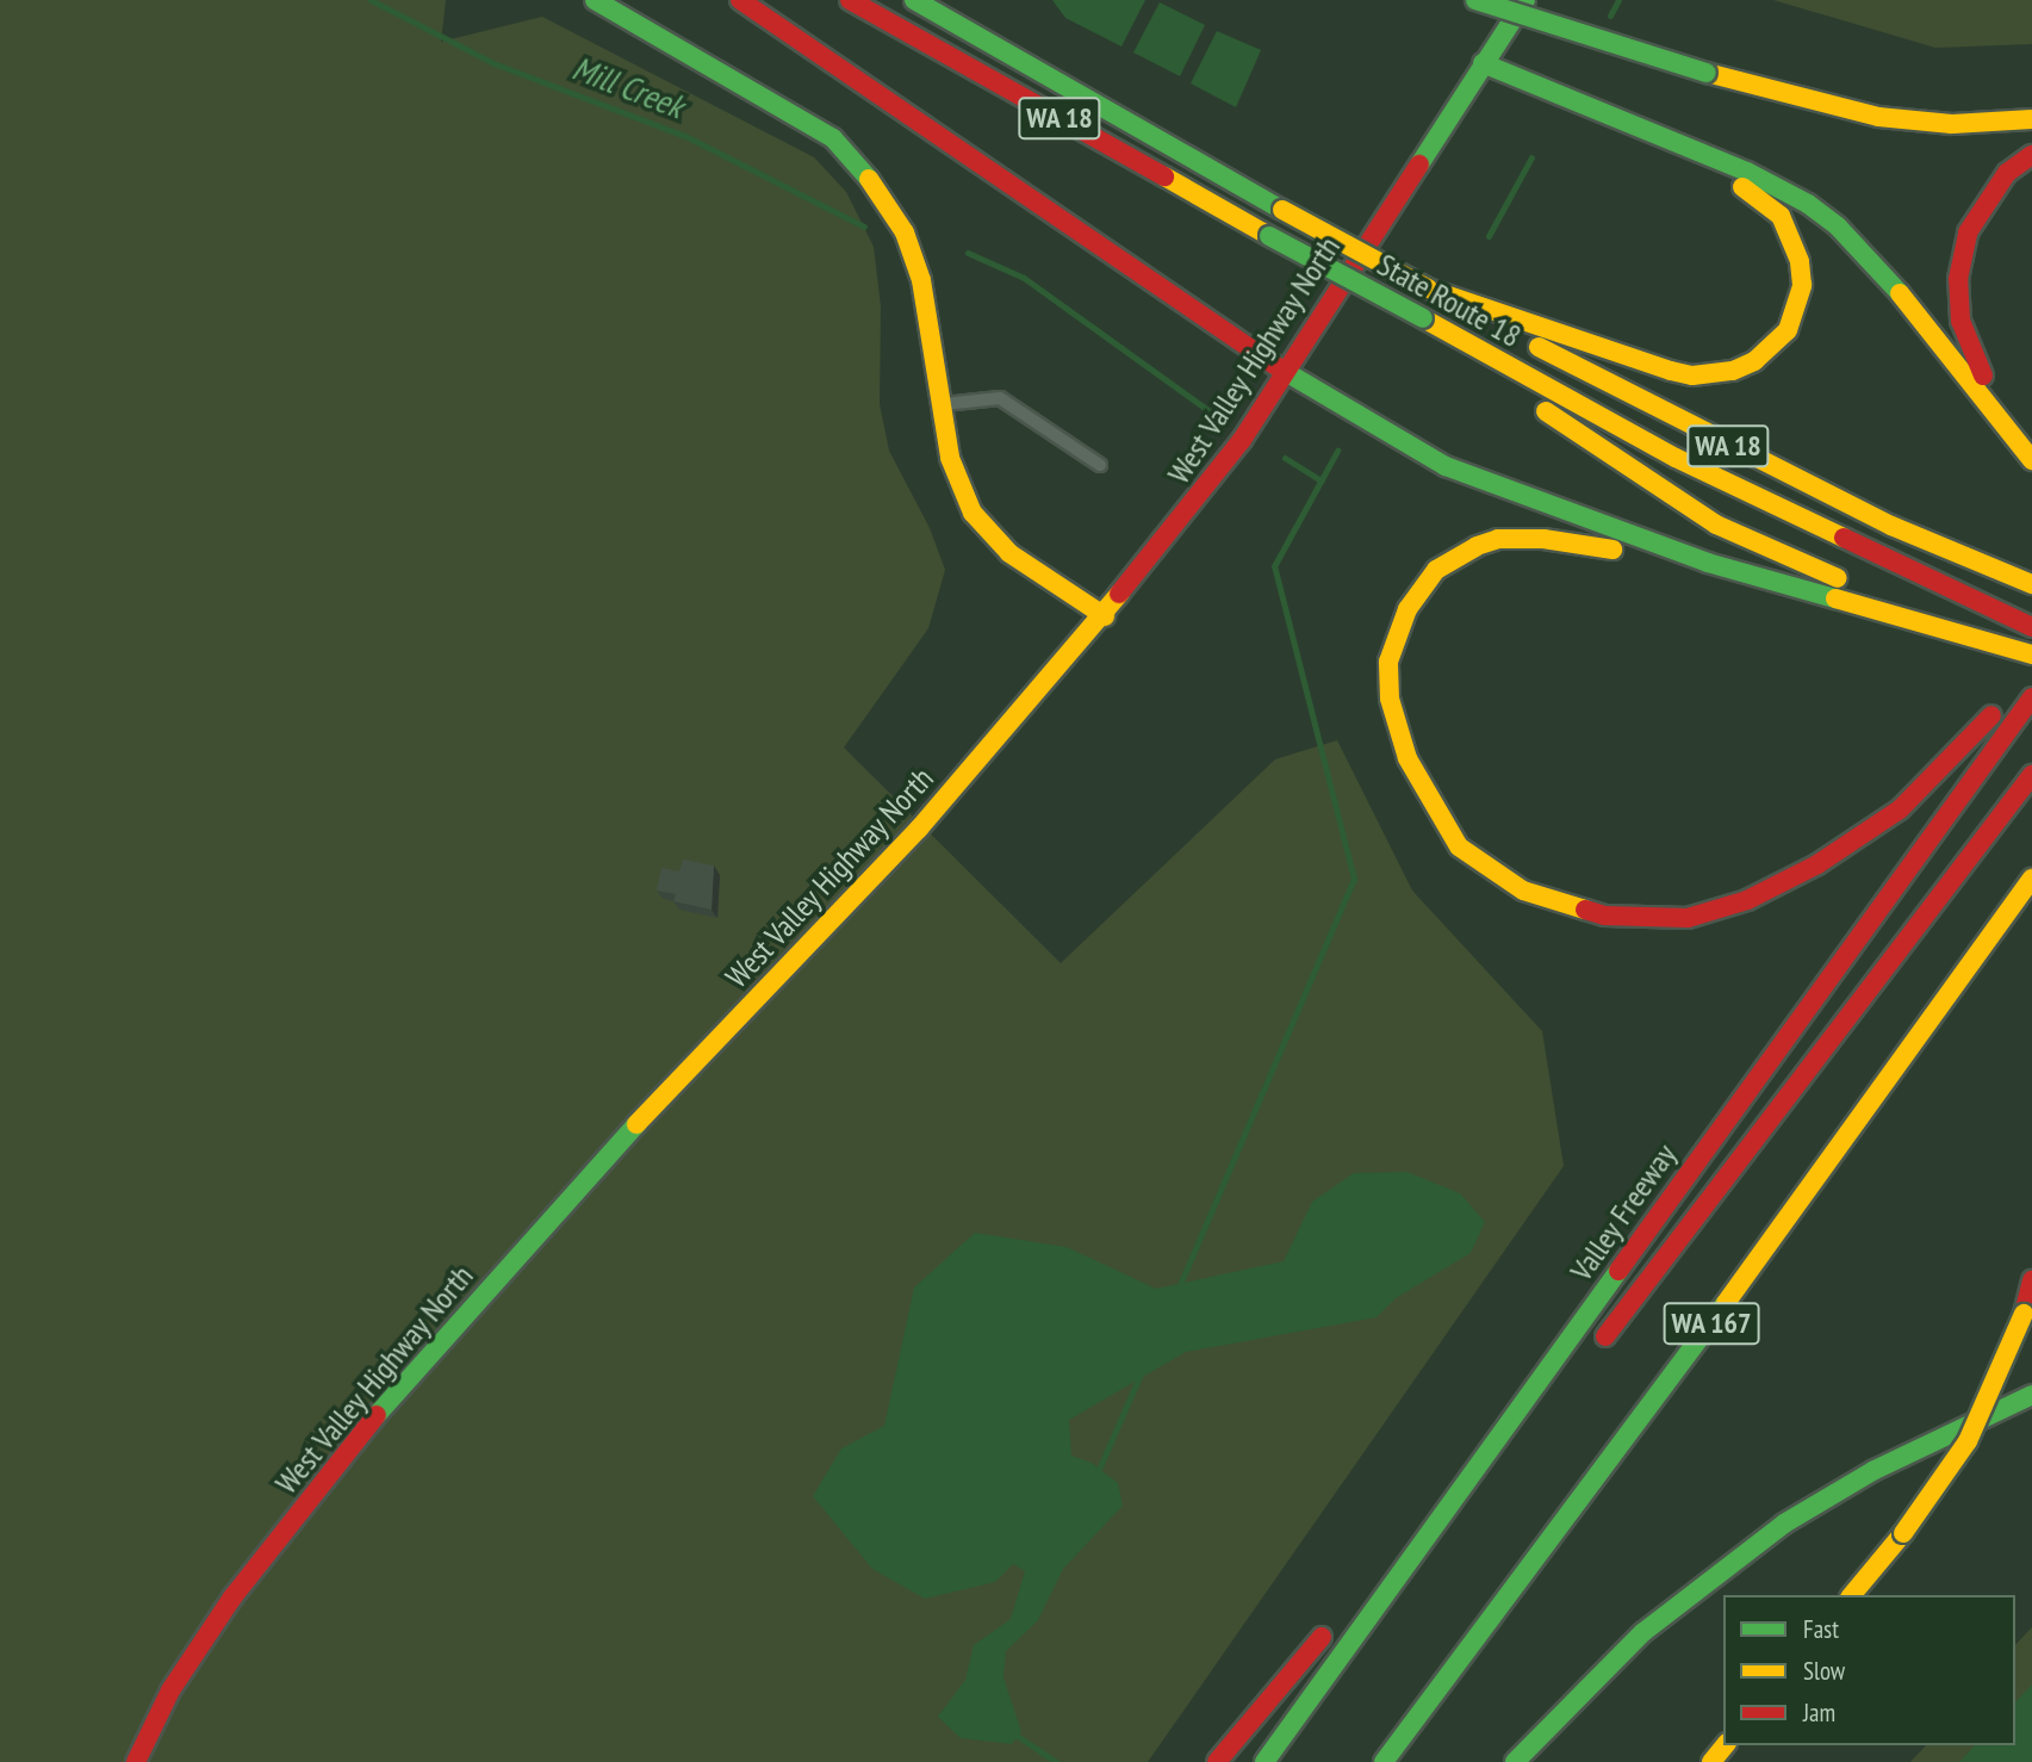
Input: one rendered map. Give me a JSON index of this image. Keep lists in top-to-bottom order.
{
  "streets": {
    "main road": [
      "WA 18",
      "State Route 18",
      "West Valley Highway North",
      "Valley Freeway",
      "WA 167"
    ]
  },
  "water": ["Mill Creek"],
  "legend": ["Fast", "Slow", "Jam"]
}
